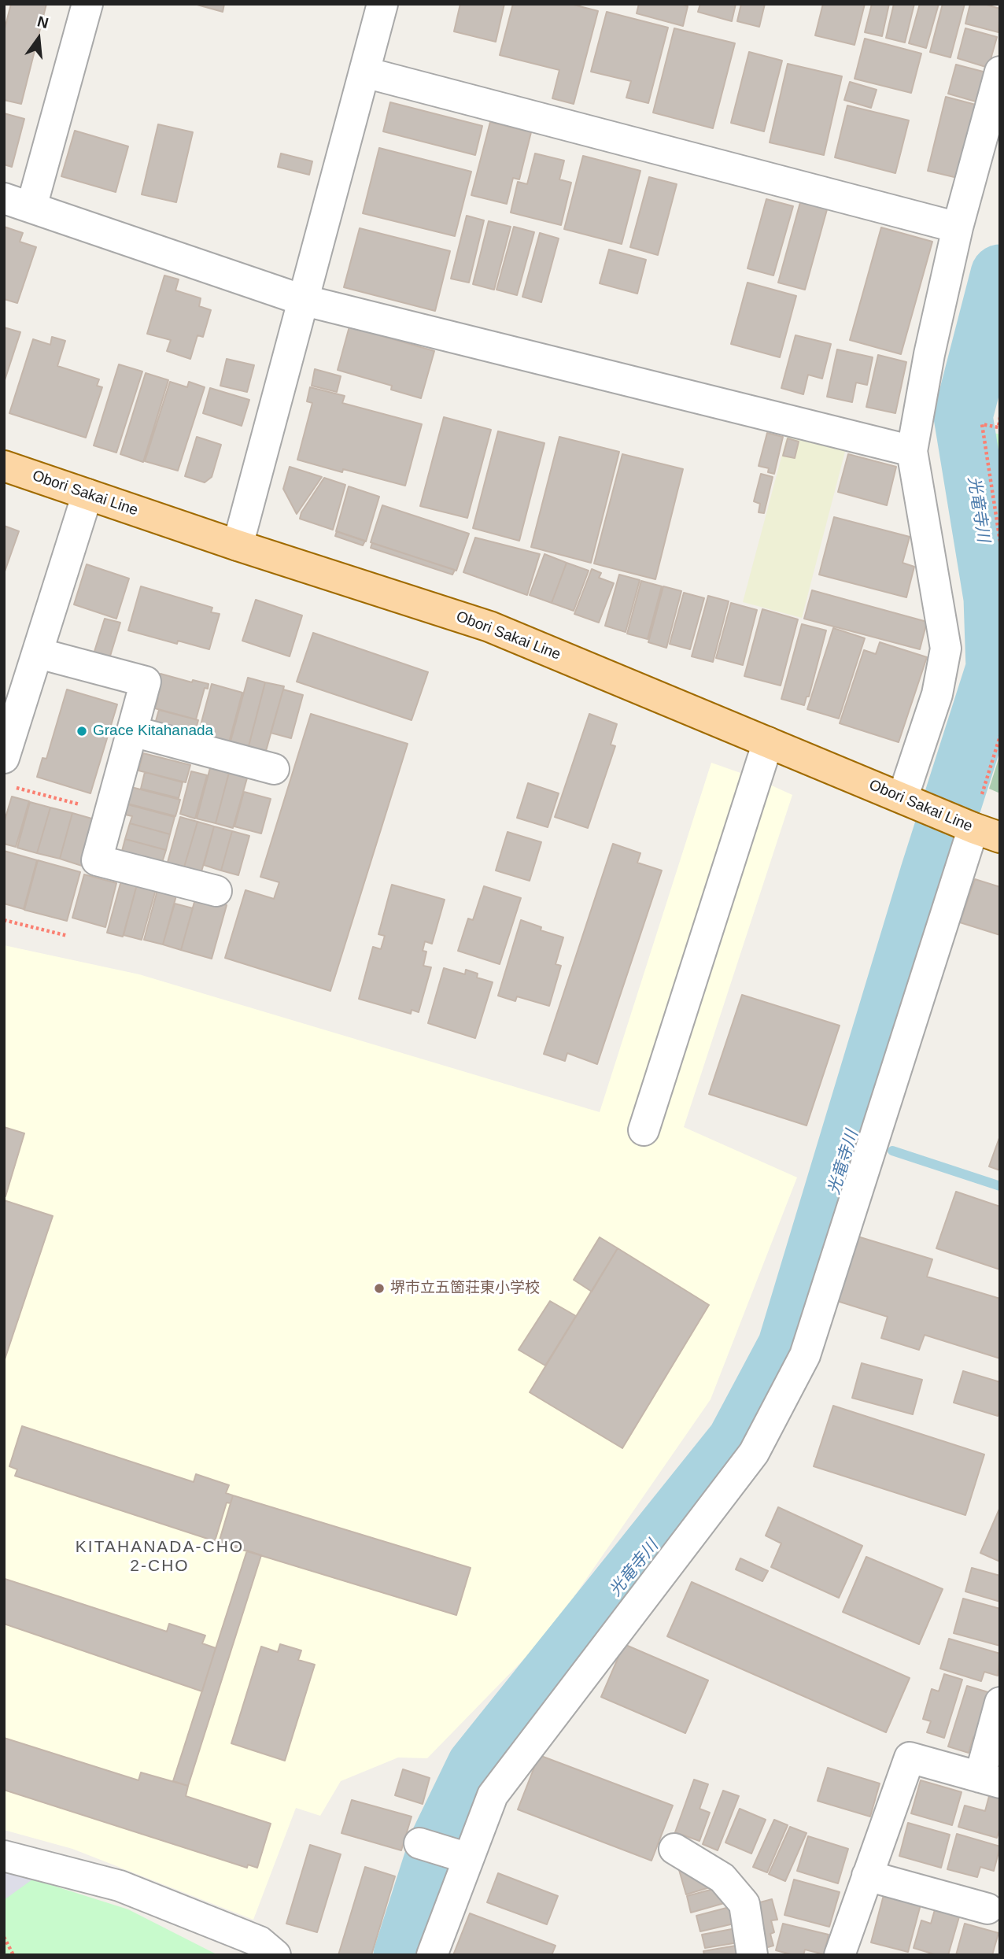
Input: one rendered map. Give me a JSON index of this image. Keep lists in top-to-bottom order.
{
  "streets": {
    "main road": ["Obori Sakai Line"]
  },
  "districts": ["KITAHANADA-CHO 2-CHO"],
  "water": ["光竜寺川"],
  "places": ["Grace Kitahanada", "堺市立五箇荘東小学校"],
  "north": "top"
}
